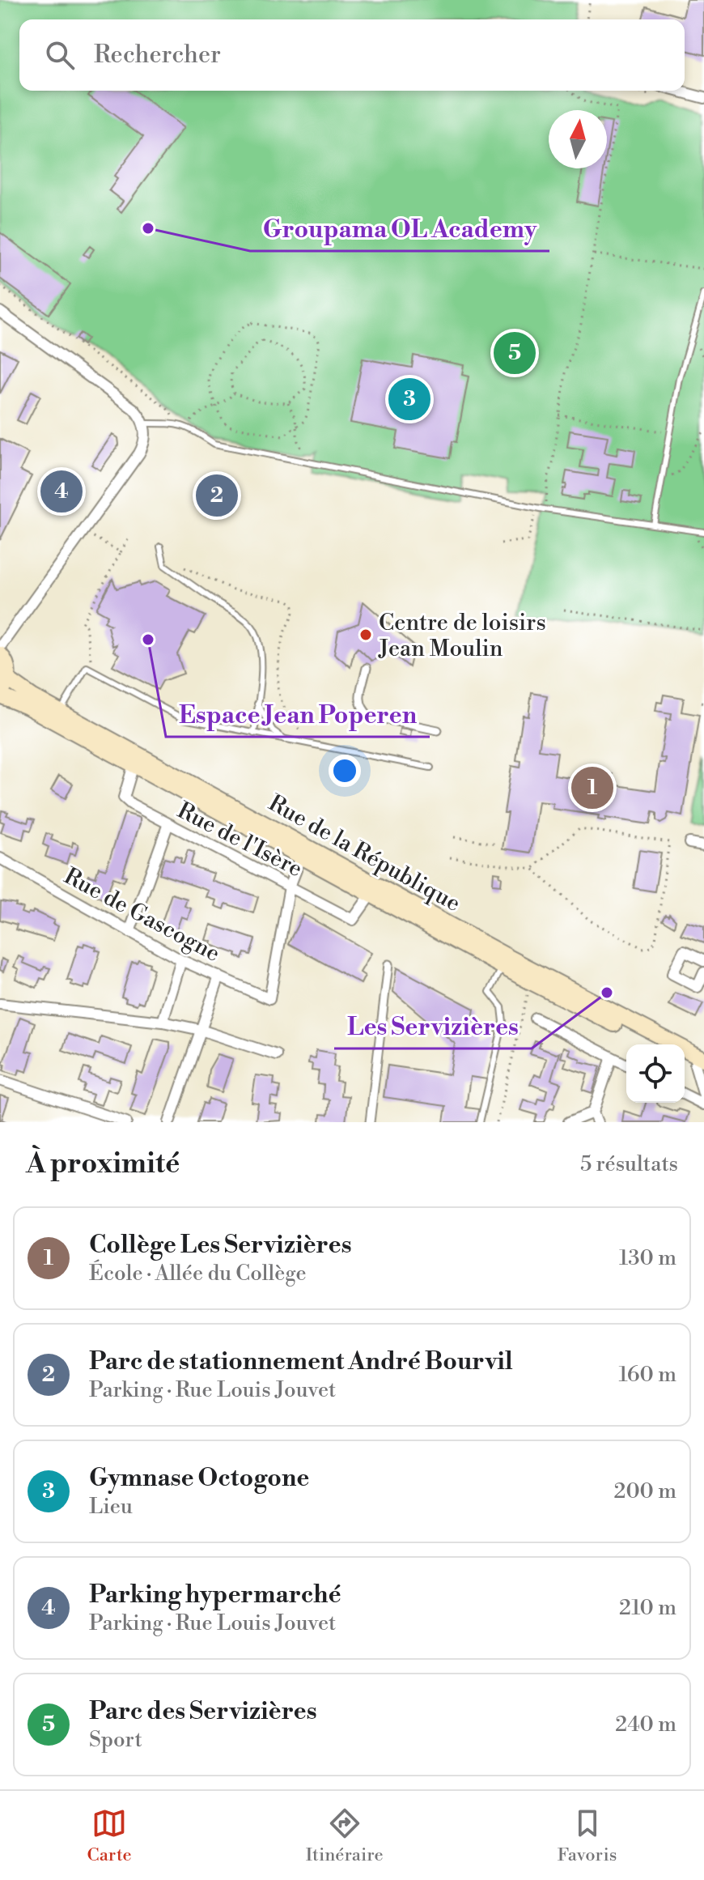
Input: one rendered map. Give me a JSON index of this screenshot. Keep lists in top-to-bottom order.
{
  "streets": {
    "main road": ["Rue de la République"],
    "street": ["Rue de l'Isère", "Rue de Gascogne"]
  },
  "crossings": [
    ["Rue de l'Isère", "Rue de la République"],
    ["Rue de l'Isère", "Rue de Gascogne"]
  ],
  "places": [
    "Groupama OL Academy",
    "Centre de loisirs Jean Moulin",
    "Espace Jean Poperen",
    "Les Servizières"
  ],
  "north": "top",
  "page": {
    "search": "Rechercher",
    "pins": [
      "5",
      "3",
      "4",
      "2",
      "1"
    ],
    "heading": ["À proximité", "5 résultats"],
    "list": [
      {
        "mark": "1",
        "name": "Collège Les Servizières",
        "note": "École · Allée du Collège",
        "value": "130 m"
      },
      {
        "mark": "2",
        "name": "Parc de stationnement André Bourvil",
        "note": "Parking · Rue Louis Jouvet",
        "value": "160 m"
      },
      {
        "mark": "3",
        "name": "Gymnase Octogone",
        "note": "Lieu",
        "value": "200 m"
      },
      {
        "mark": "4",
        "name": "Parking hypermarché",
        "note": "Parking · Rue Louis Jouvet",
        "value": "210 m"
      },
      {
        "mark": "5",
        "name": "Parc des Servizières",
        "note": "Sport",
        "value": "240 m"
      }
    ],
    "nav": ["Carte", "Itinéraire", "Favoris"]
  }
}
